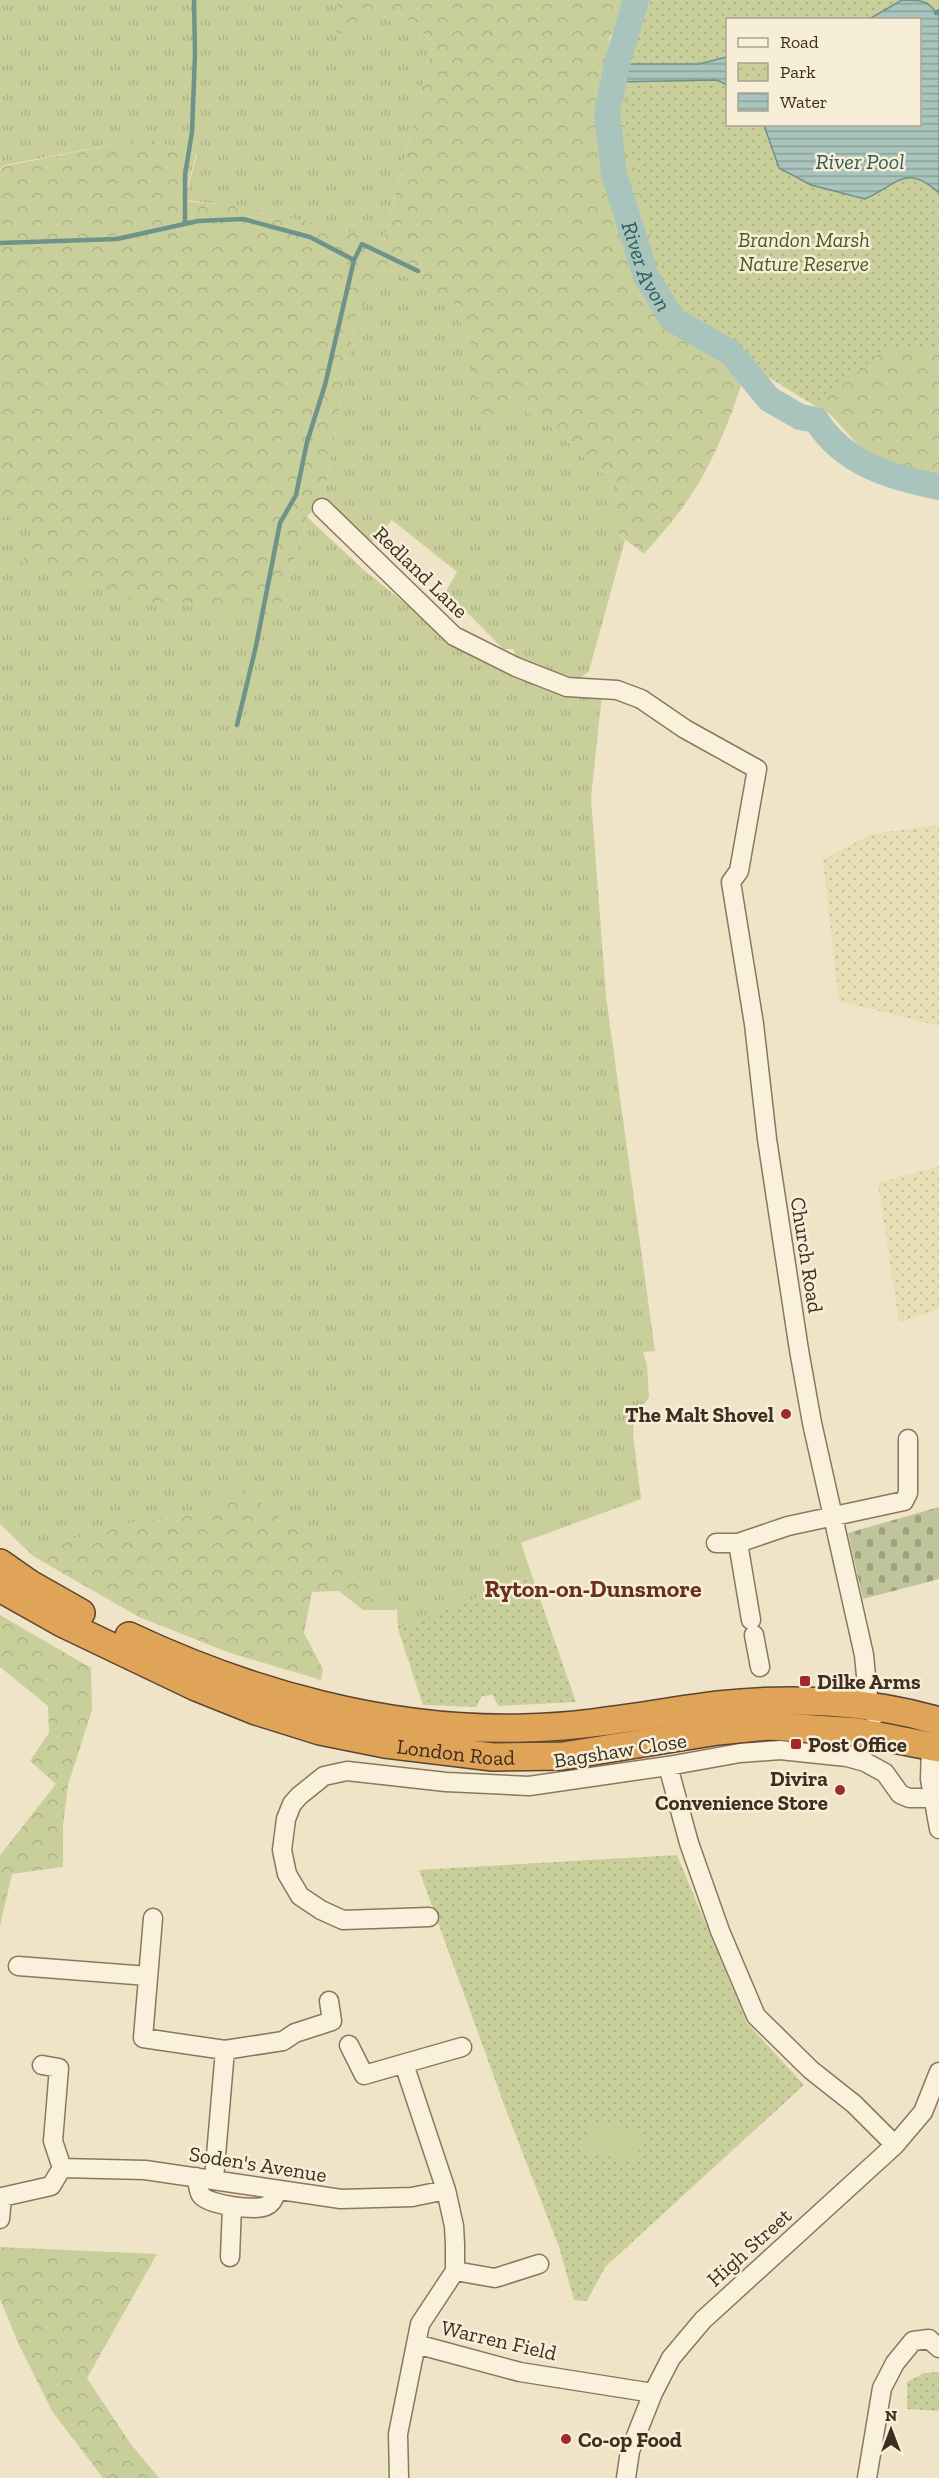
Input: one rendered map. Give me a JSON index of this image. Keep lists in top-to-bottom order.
{
  "streets": {
    "highway": ["London Road"],
    "street": [
      "Redland Lane",
      "Church Road",
      "Bagshaw Close",
      "Soden's Avenue",
      "High Street",
      "Warren Field"
    ]
  },
  "crossings": [
    ["Redland Lane", "Church Road"],
    ["Church Road", "London Road"],
    ["High Street", "Warren Field"]
  ],
  "districts": ["Ryton-on-Dunsmore"],
  "water": ["River Pool", "River Avon"],
  "parks": ["Brandon Marsh Nature Reserve"],
  "places": {
    "other": ["The Malt Shovel", "Divira Convenience Store", "Co-op Food"],
    "transit": ["Dilke Arms", "Post Office"]
  },
  "legend": ["Road", "Park", "Water"],
  "north": "top"
}
